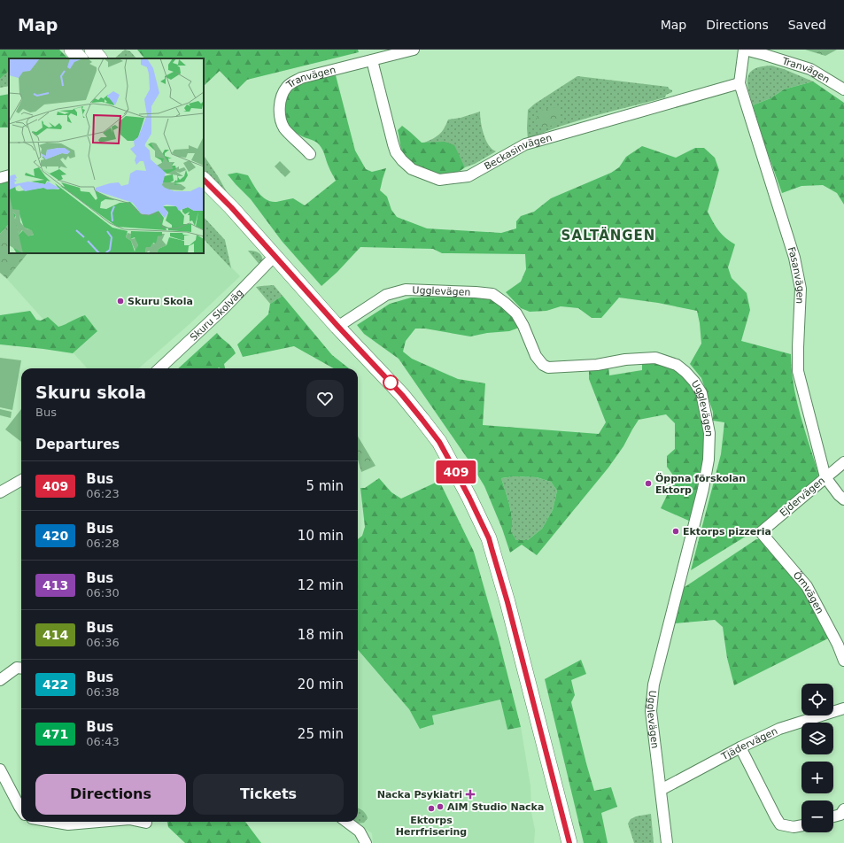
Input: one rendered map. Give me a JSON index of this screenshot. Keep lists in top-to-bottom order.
{
  "streets": {
    "street": [
      "Tranvägen",
      "Beckasinvägen",
      "Fasanvägen",
      "Ugglevägen",
      "Skuru Skolväg",
      "Ejdervägen",
      "Örnvägen",
      "Tjädervägen"
    ]
  },
  "crossings": [
    ["Tranvägen", "Beckasinvägen"],
    ["Tranvägen", "Fasanvägen"],
    ["Beckasinvägen", "Fasanvägen"],
    ["Fasanvägen", "Ejdervägen"],
    ["Ugglevägen", "Tjädervägen"],
    ["Ejdervägen", "Örnvägen"]
  ],
  "districts": ["SALTÄNGEN"],
  "places": {
    "other": [
      "Skuru Skola",
      "Öppna förskolan Ektorp",
      "Ektorps pizzeria",
      "AIM Studio Nacka",
      "Ektorps Herrfrisering"
    ],
    "health": ["Nacka Psykiatri"]
  },
  "lines": ["bus line 409"],
  "page": {
    "header": "Map",
    "nav": ["Map", "Directions", "Saved"],
    "on_map": "409",
    "heading": [
      ["Skuru skola", "Bus"],
      "Departures"
    ],
    "list": [
      {
        "mark": "409",
        "name": "Bus",
        "note": "06:23",
        "value": "5 min"
      },
      {
        "mark": "420",
        "name": "Bus",
        "note": "06:28",
        "value": "10 min"
      },
      {
        "mark": "413",
        "name": "Bus",
        "note": "06:30",
        "value": "12 min"
      },
      {
        "mark": "414",
        "name": "Bus",
        "note": "06:36",
        "value": "18 min"
      },
      {
        "mark": "422",
        "name": "Bus",
        "note": "06:38",
        "value": "20 min"
      },
      {
        "mark": "471",
        "name": "Bus",
        "note": "06:43",
        "value": "25 min"
      }
    ],
    "map_buttons": ["+", "−"],
    "buttons": ["Directions", "Tickets"]
  }
}
